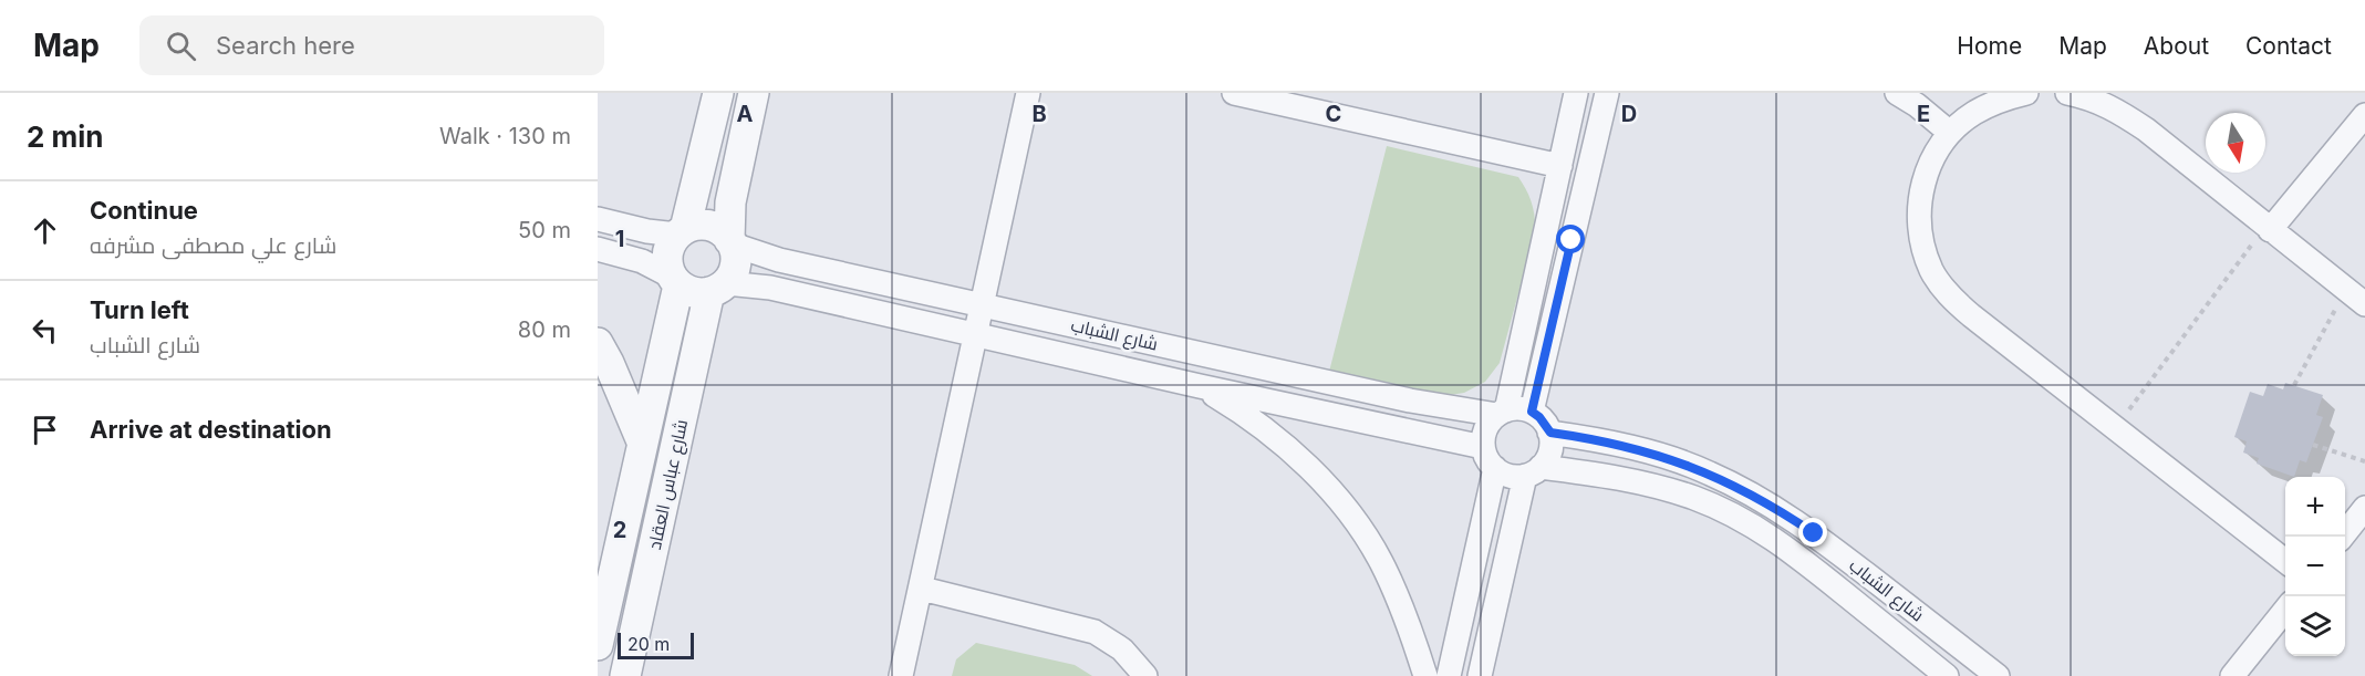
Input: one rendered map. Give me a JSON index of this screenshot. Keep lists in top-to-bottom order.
{
  "streets": {
    "street": ["شارع الشباب", "شارع عباس العقاد"]
  },
  "crossings": [
    ["شارع الشباب", "شارع عباس العقاد"]
  ],
  "scale_bar": "20 m",
  "north": "bottom",
  "page": {
    "header": "Map",
    "search": "Search here",
    "nav": [
      "Home",
      "Map",
      "About",
      "Contact"
    ],
    "heading": ["2 min", "Walk · 130 m"],
    "list": [
      ["Continue", "شارع علي مصطفى مشرفه", "50 m"],
      ["Turn left", "شارع الشباب", "80 m"],
      "Arrive at destination"
    ],
    "map_buttons": ["+", "−"],
    "scale": "20 m"
  },
  "grid": {
    "columns": [
      "A",
      "B",
      "C",
      "D",
      "E"
    ],
    "rows": ["1", "2"]
  }
}
